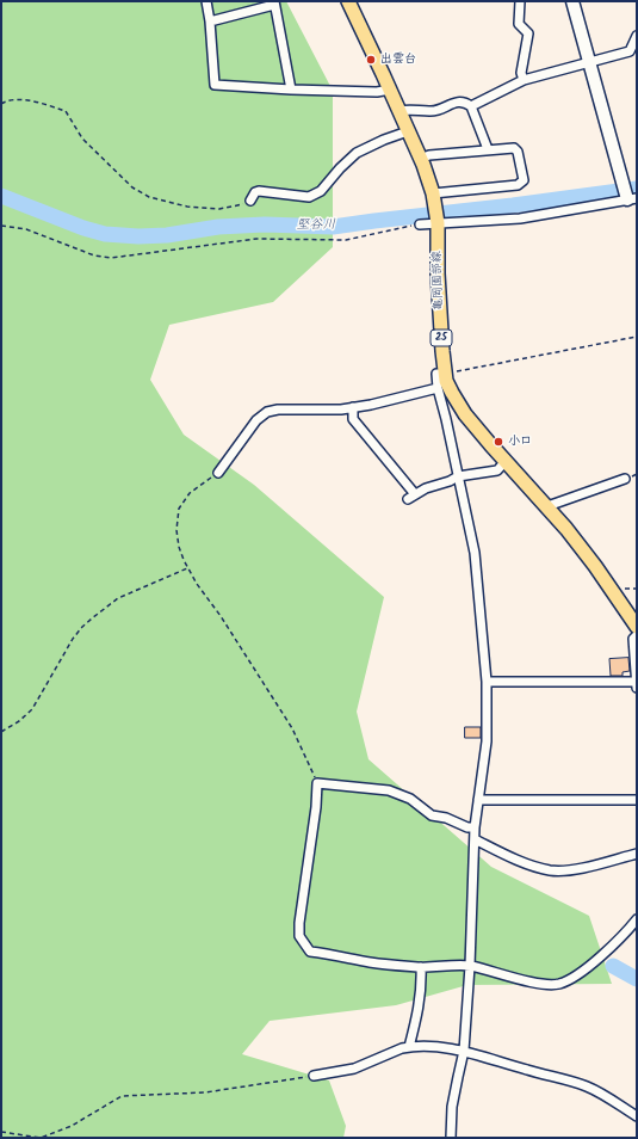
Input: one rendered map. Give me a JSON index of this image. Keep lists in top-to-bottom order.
{
  "streets": {
    "main road": ["亀岡園部線", "25"]
  },
  "water": ["堅谷川"],
  "places": ["出雲台", "小口"]
}
